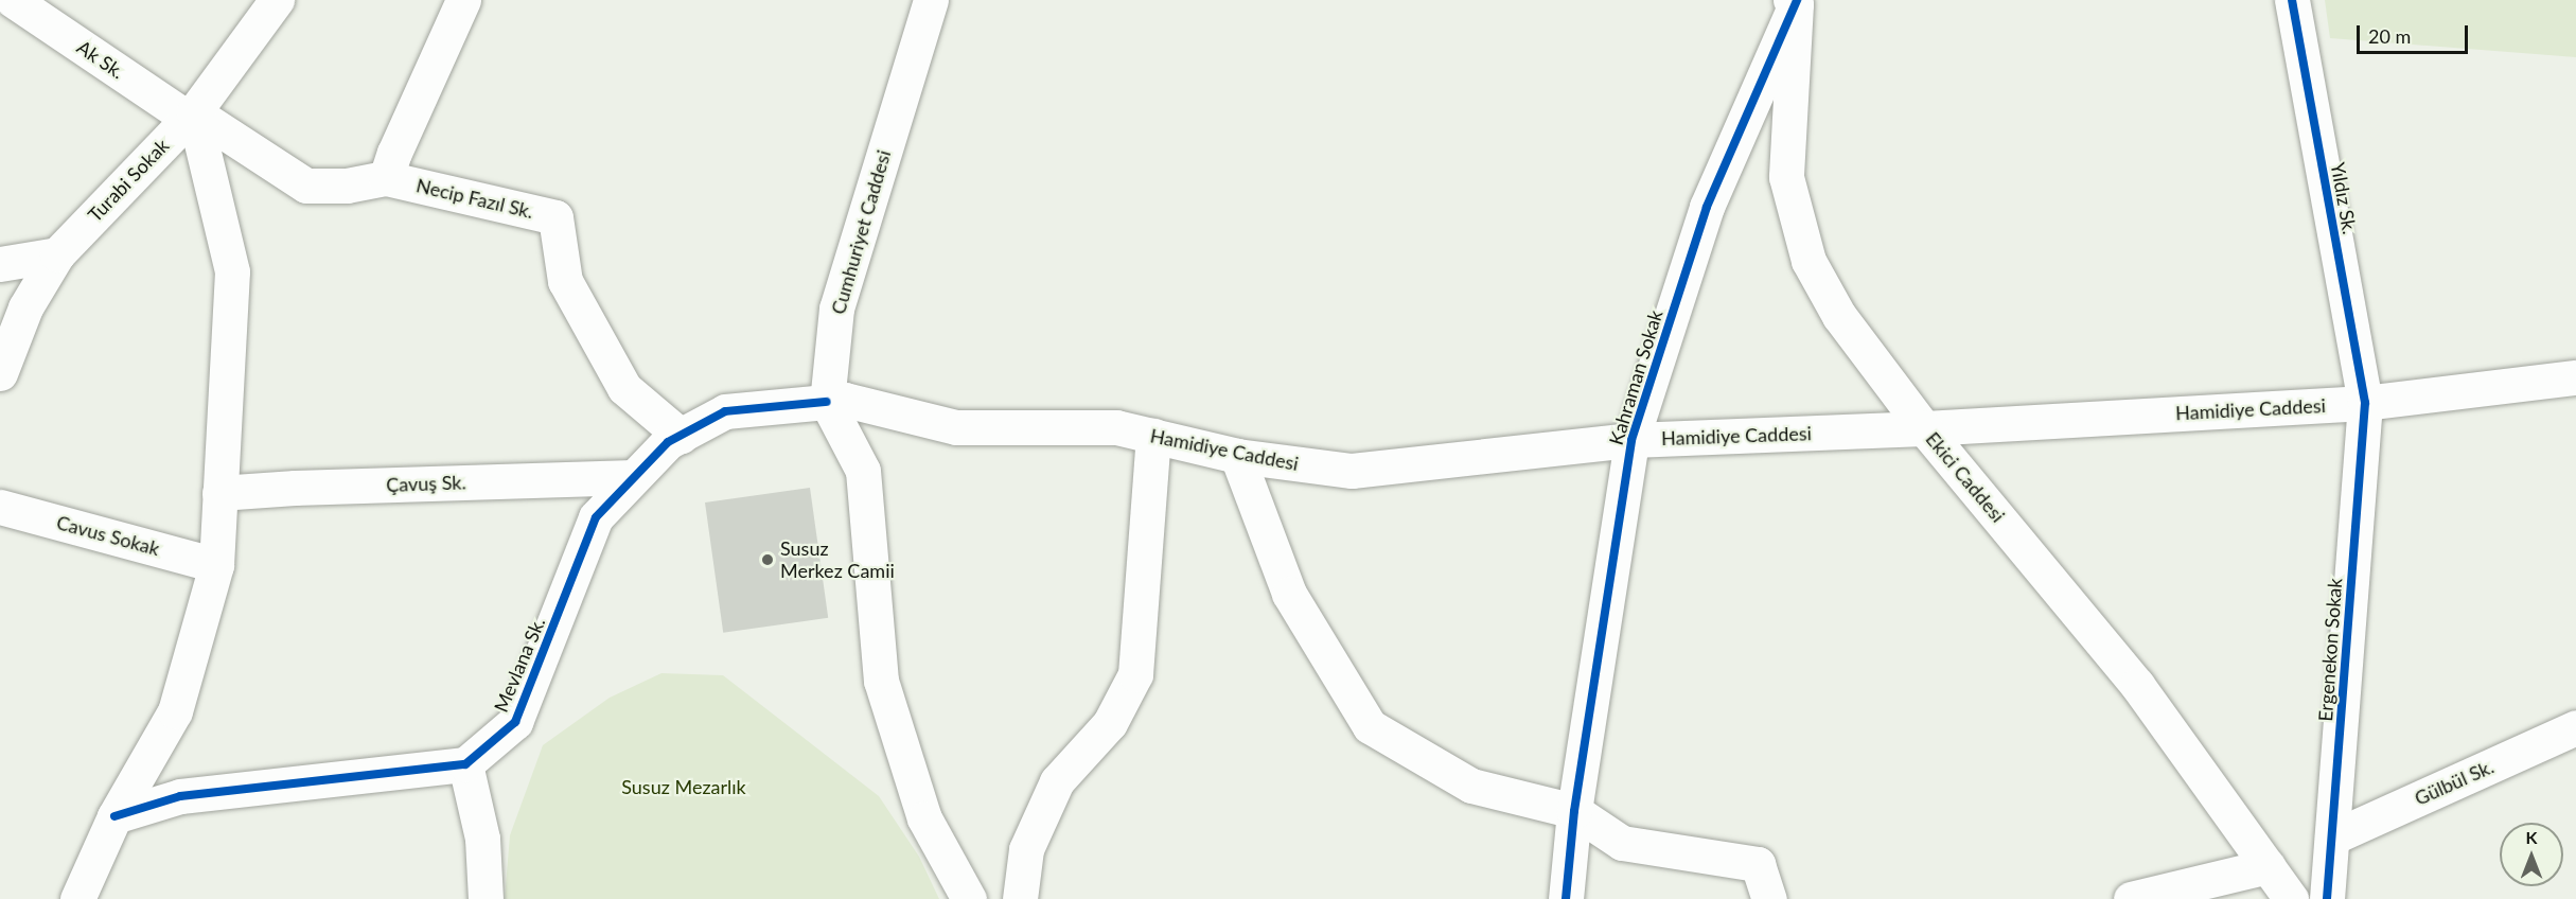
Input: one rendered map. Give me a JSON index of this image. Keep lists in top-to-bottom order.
{
  "streets": {
    "street": [
      "Ak Sk.",
      "Turabi Sokak",
      "Necip Fazıl Sk.",
      "Yıldız Sk.",
      "Cumhuriyet Caddesi",
      "Kahraman Sokak",
      "Hamidiye Caddesi",
      "Ekici Caddesi",
      "Çavuş Sk.",
      "Cavus Sokak",
      "Ergenekon Sokak",
      "Mevlana Sk.",
      "Gülbül Sk."
    ]
  },
  "crossings": [
    ["Ak Sk.", "Turabi Sokak"],
    ["Ak Sk.", "Necip Fazıl Sk."],
    ["Turabi Sokak", "Necip Fazıl Sk."],
    ["Necip Fazıl Sk.", "Mevlana Sk."],
    ["Yıldız Sk.", "Hamidiye Caddesi"],
    ["Yıldız Sk.", "Ergenekon Sokak"],
    ["Cumhuriyet Caddesi", "Hamidiye Caddesi"],
    ["Cumhuriyet Caddesi", "Mevlana Sk."],
    ["Kahraman Sokak", "Hamidiye Caddesi"],
    ["Kahraman Sokak", "Ekici Caddesi"],
    ["Hamidiye Caddesi", "Ekici Caddesi"],
    ["Hamidiye Caddesi", "Ergenekon Sokak"],
    ["Hamidiye Caddesi", "Mevlana Sk."],
    ["Çavuş Sk.", "Mevlana Sk."],
    ["Ergenekon Sokak", "Gülbül Sk."]
  ],
  "parks": ["Susuz Mezarlık"],
  "places": ["Susuz Merkez Camii"],
  "scale_bar": "20 m",
  "north": "top"
}
